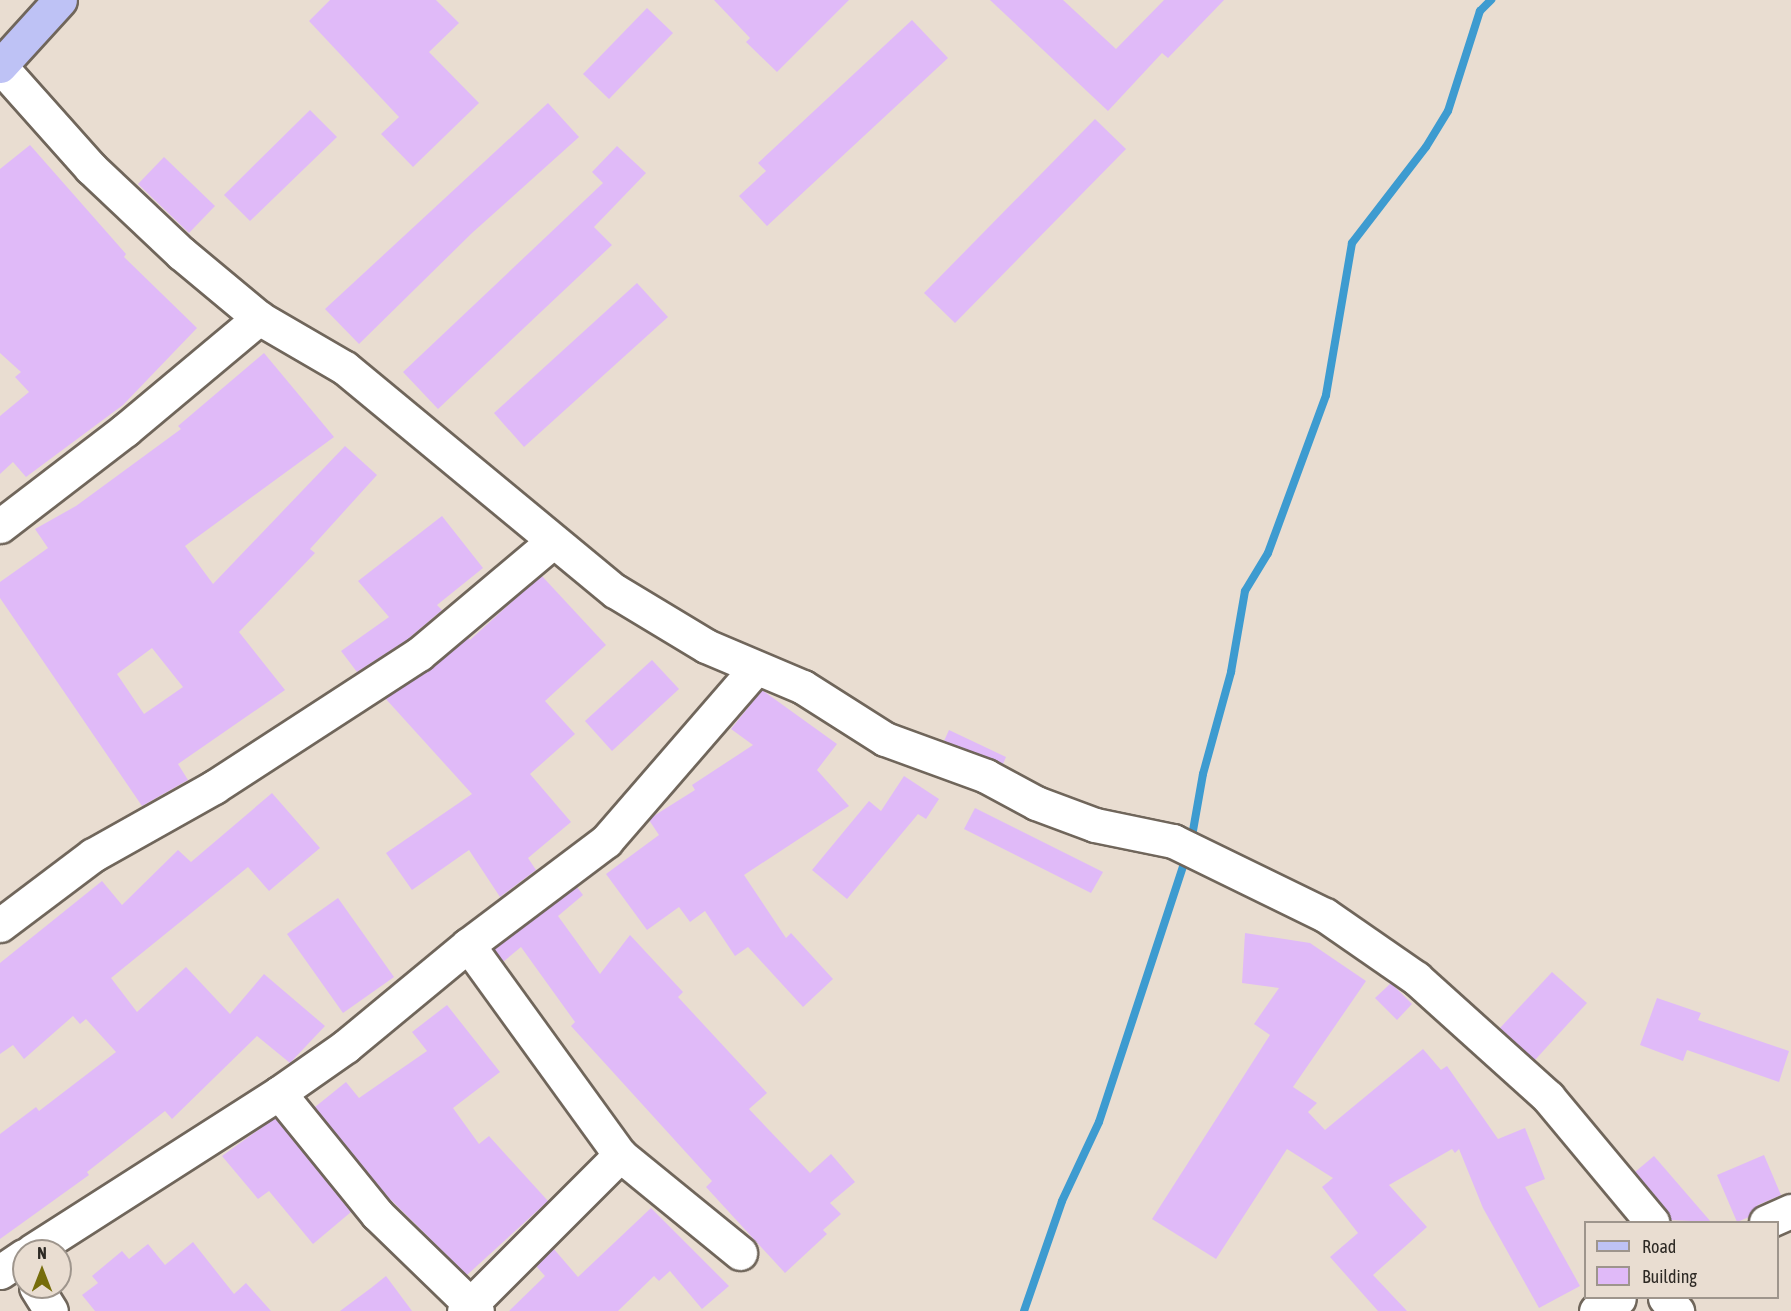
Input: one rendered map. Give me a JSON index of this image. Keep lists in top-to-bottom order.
{
  "legend": ["Road", "Building"],
  "north": "top"
}
